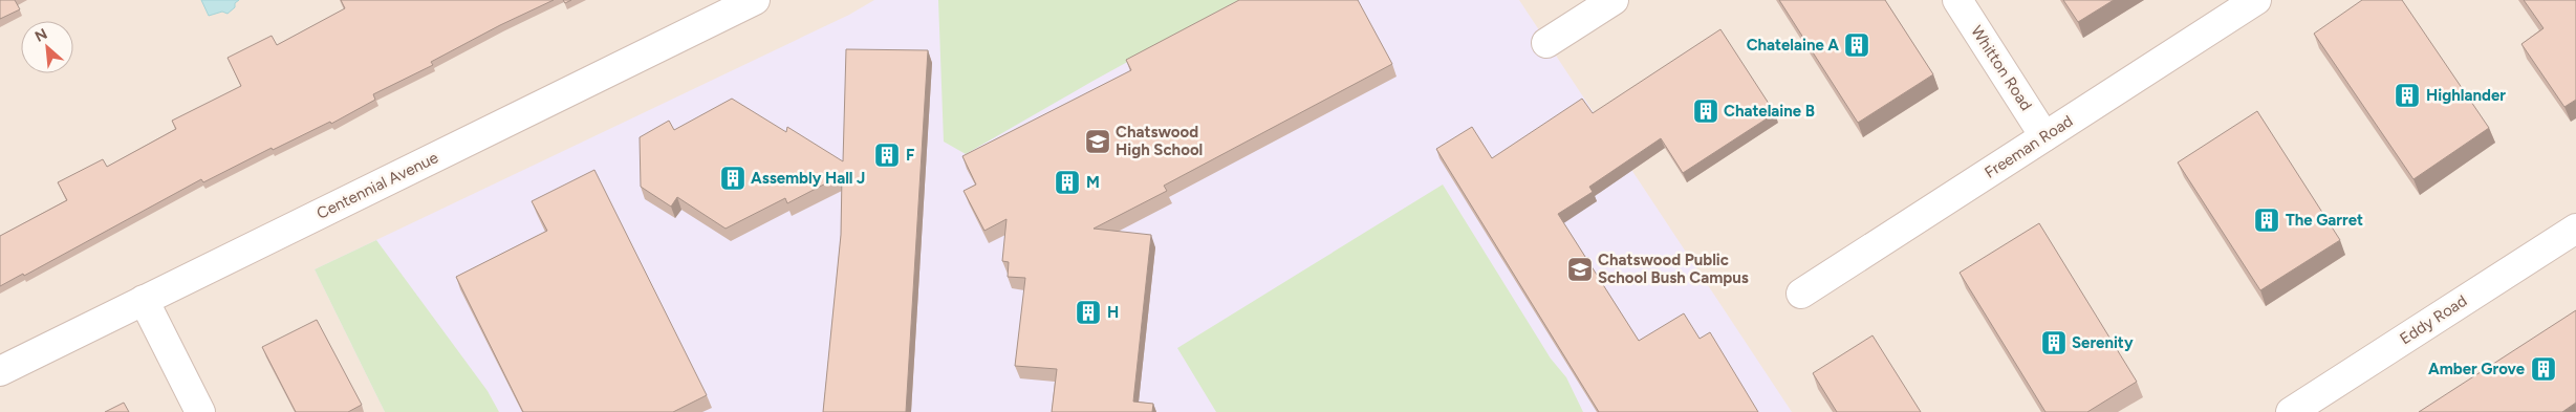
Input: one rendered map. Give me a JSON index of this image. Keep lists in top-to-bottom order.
{
  "streets": {
    "street": [
      "Whitton Road",
      "Freeman Road",
      "Centennial Avenue",
      "Eddy Road"
    ]
  },
  "crossings": [
    ["Whitton Road", "Freeman Road"]
  ],
  "places": {
    "building": [
      "Chatelaine A",
      "Highlander",
      "Chatelaine B",
      "F",
      "Assembly Hall J",
      "M",
      "The Garret",
      "H",
      "Serenity",
      "Amber Grove"
    ],
    "school or university": ["Chatswood High School", "Chatswood Public School Bush Campus"]
  },
  "north": "top left"
}
